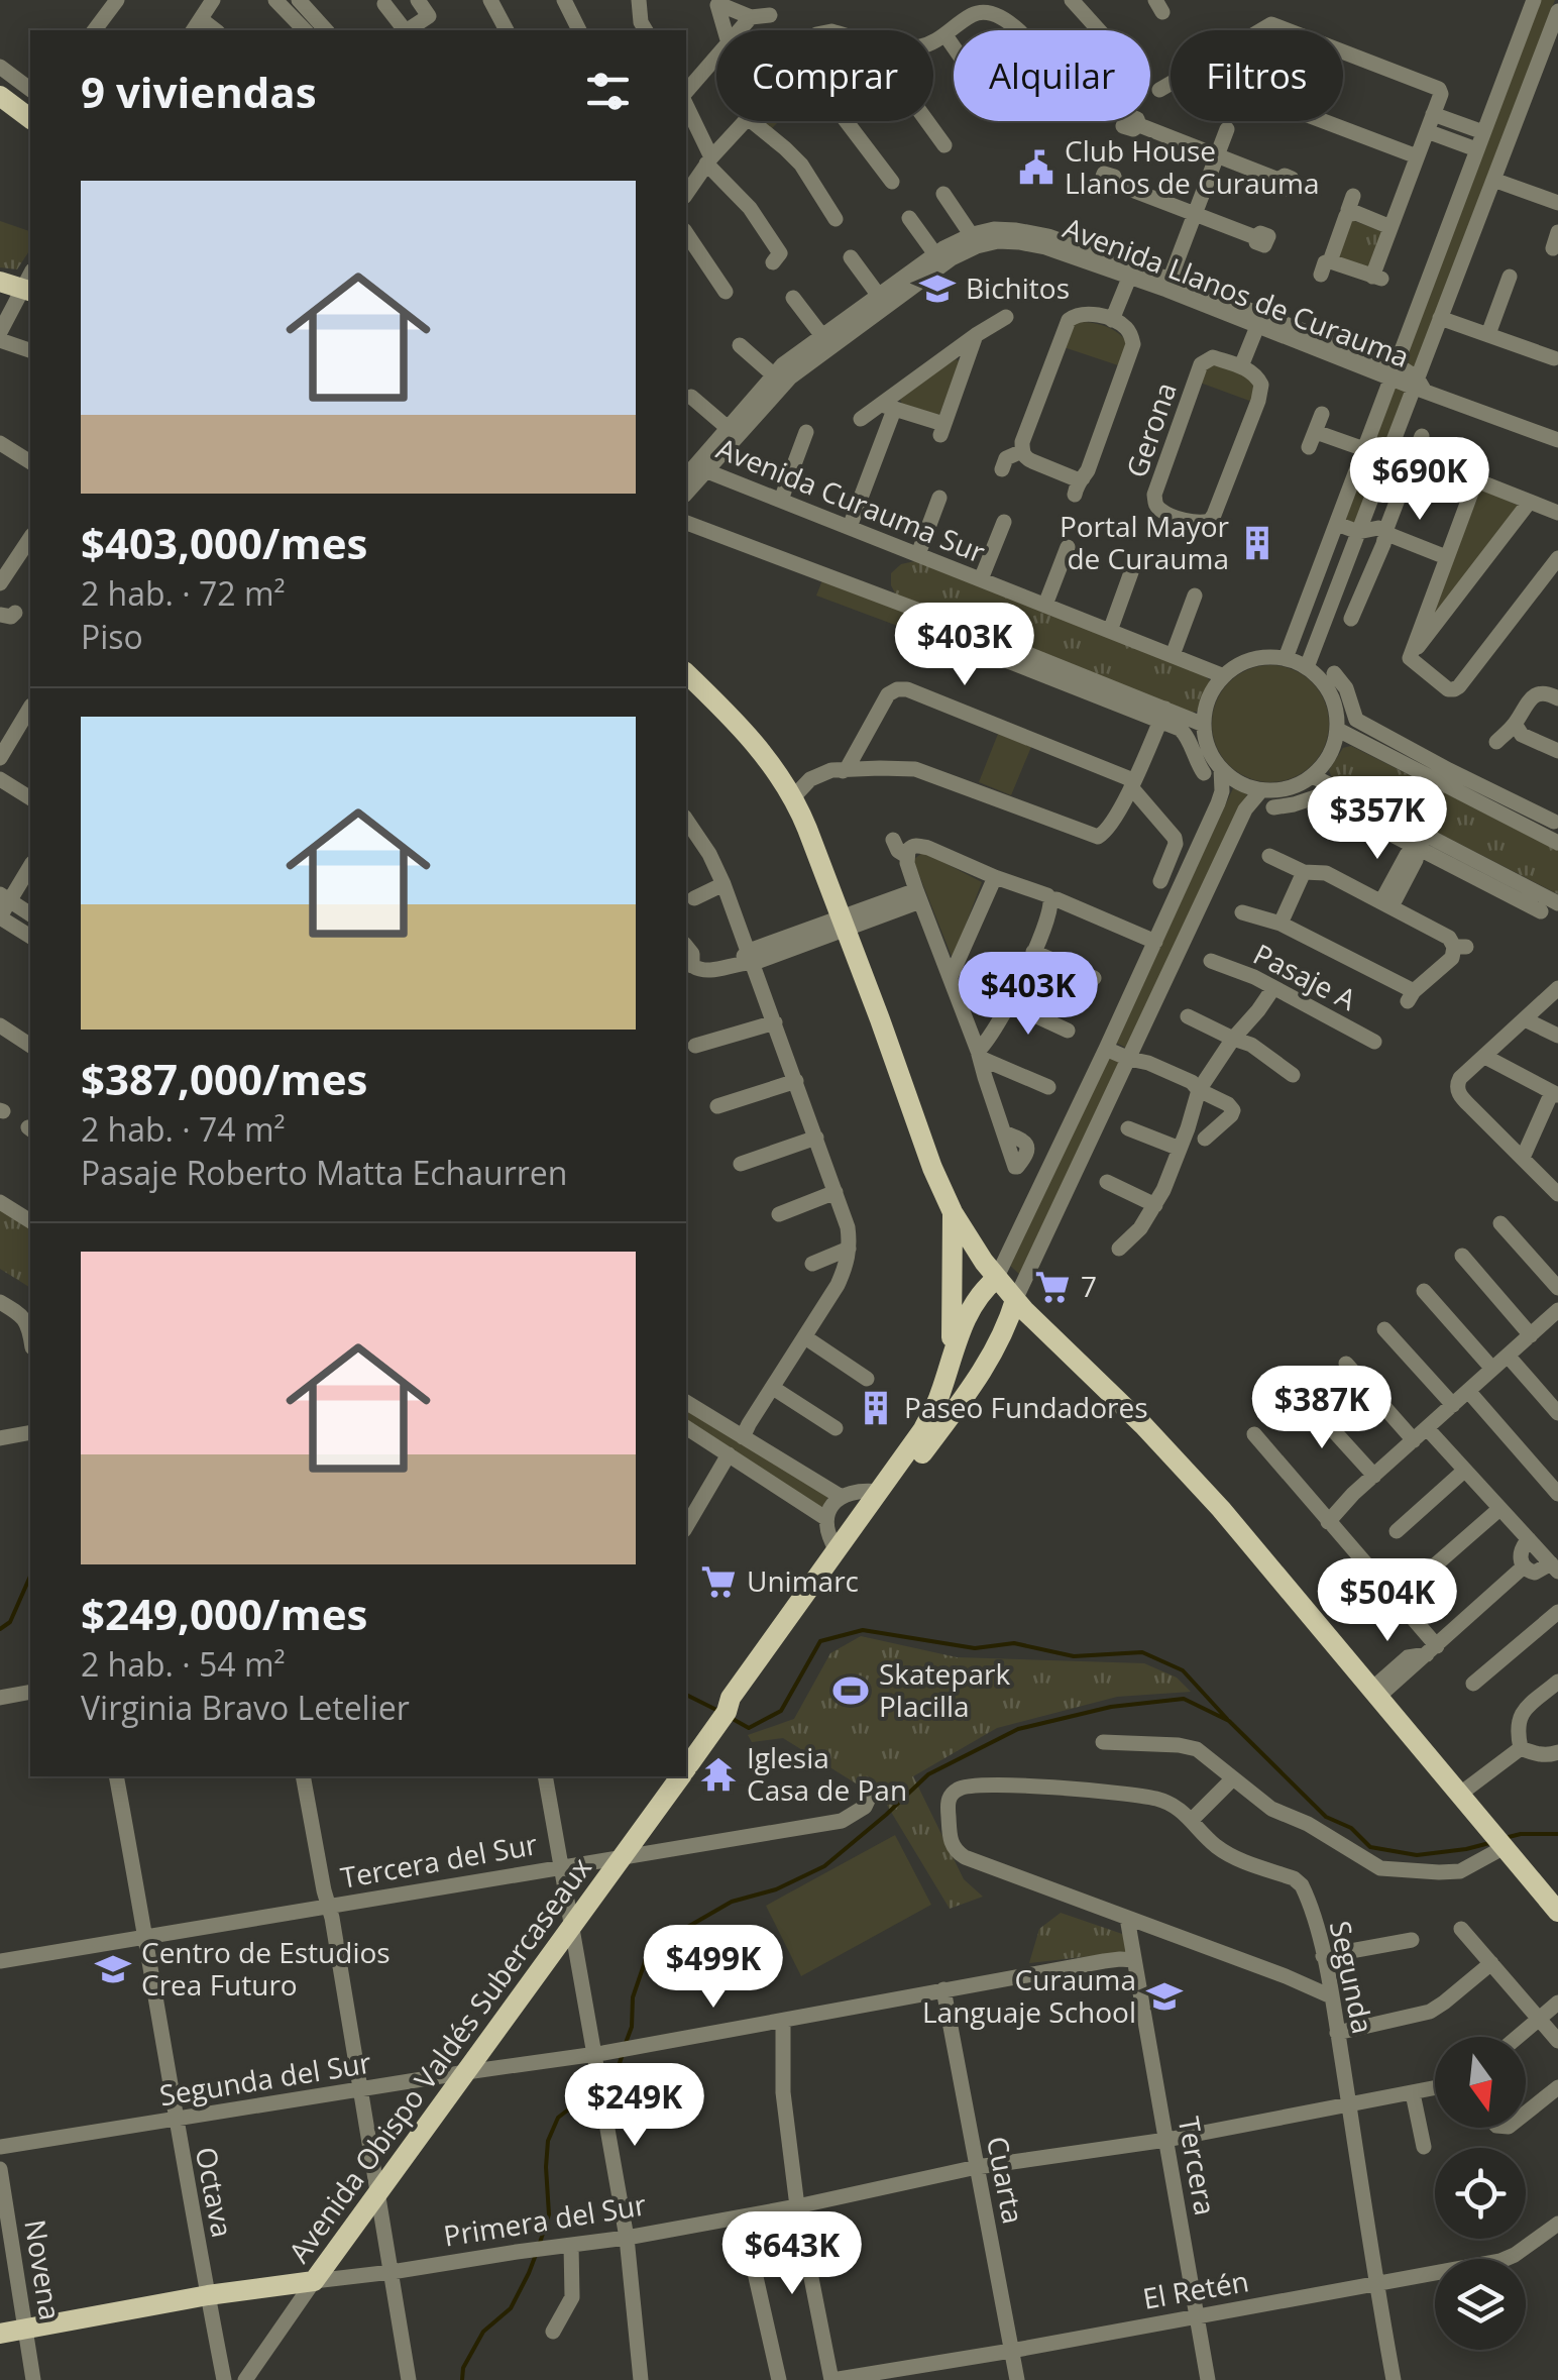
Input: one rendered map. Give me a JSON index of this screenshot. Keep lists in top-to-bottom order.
{
  "streets": {
    "main road": ["Avenida Obispo Valdés Subercaseaux", "Primera del Sur"],
    "street": [
      "Avenida Llanos de Curauma",
      "Gerona",
      "Avenida Curauma Sur",
      "Pasaje A",
      "Tercera del Sur",
      "Segunda",
      "Segunda del Sur",
      "Tercera",
      "Cuarta",
      "Octava",
      "Novena",
      "El Retén"
    ]
  },
  "crossings": [
    ["Avenida Llanos de Curauma", "Avenida Curauma Sur"],
    ["Tercera del Sur", "Avenida Obispo Valdés Subercaseaux"],
    ["Tercera del Sur", "Octava"],
    ["Segunda", "Tercera"],
    ["Segunda", "Primera del Sur"],
    ["Segunda", "El Retén"],
    ["Avenida Obispo Valdés Subercaseaux", "Segunda del Sur"],
    ["Avenida Obispo Valdés Subercaseaux", "Primera del Sur"],
    ["Segunda del Sur", "Tercera"],
    ["Segunda del Sur", "Cuarta"],
    ["Segunda del Sur", "Octava"],
    ["Tercera", "Primera del Sur"],
    ["Tercera", "El Retén"],
    ["Cuarta", "Primera del Sur"],
    ["Cuarta", "El Retén"],
    ["Octava", "Primera del Sur"],
    ["Primera del Sur", "Novena"]
  ],
  "places": {
    "public building": ["Club House Llanos de Curauma"],
    "school or university": ["Bichitos", "Centro de Estudios Crea Futuro", "Curauma Languaje School"],
    "building": ["Portal Mayor de Curauma", "Paseo Fundadores"],
    "supermarket": ["7", "Unimarc"],
    "sports": ["Skatepark Placilla"],
    "temple": ["Iglesia Casa de Pan"]
  },
  "north": "bottom",
  "page": {
    "chip": ["Comprar", "Alquilar", "Filtros"],
    "heading": "9 viviendas",
    "list": [
      {
        "name": "$403,000/mes",
        "note": "2 hab. · 72 m² · Piso"
      },
      {
        "name": "$387,000/mes",
        "note": "2 hab. · 74 m² · Pasaje Roberto Matta Echaurren"
      },
      {
        "name": "$249,000/mes",
        "note": "2 hab. · 54 m² · Virginia Bravo Letelier"
      }
    ],
    "price": [
      "$690K",
      "$403K",
      "$357K",
      "$403K",
      "$387K",
      "$504K",
      "$499K",
      "$249K",
      "$643K"
    ]
  }
}
